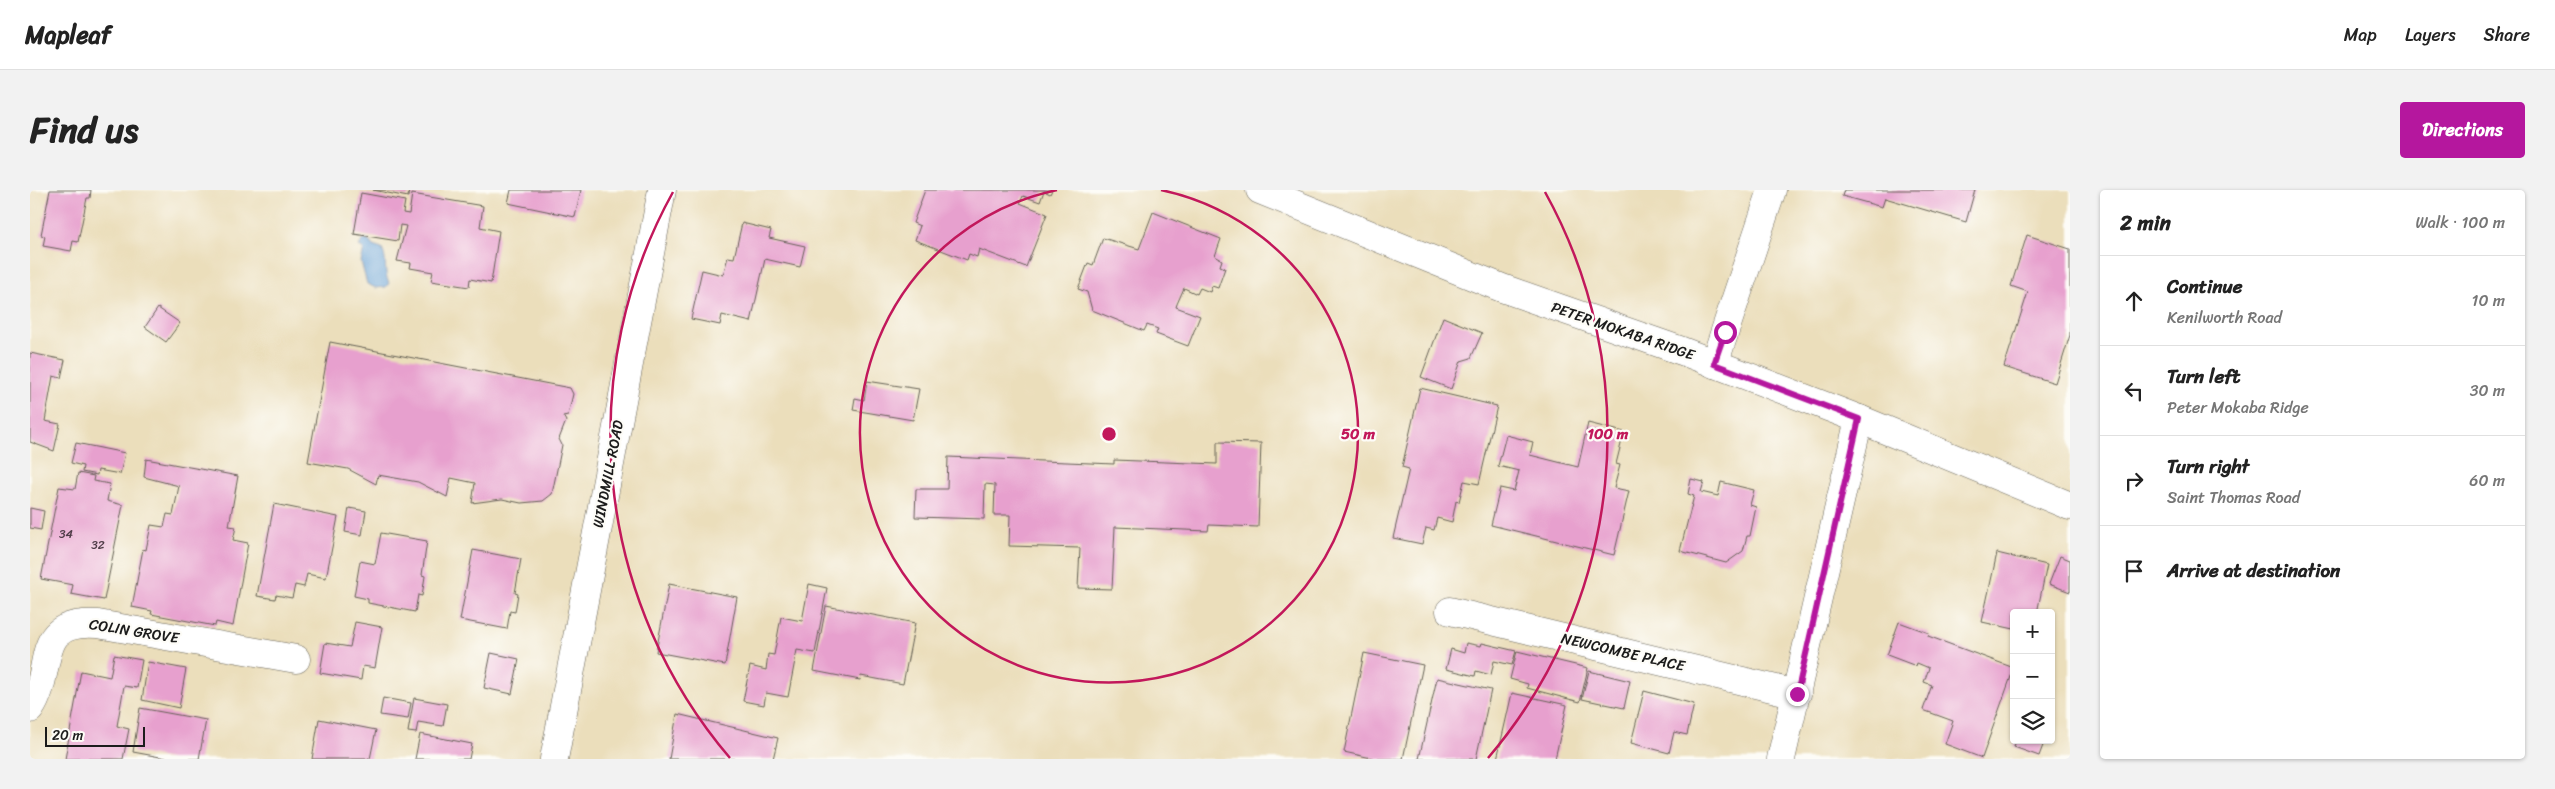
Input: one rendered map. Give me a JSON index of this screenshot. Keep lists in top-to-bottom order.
{
  "streets": {
    "street": [
      "PETER MOKABA RIDGE",
      "WINDMILL ROAD",
      "COLIN GROVE",
      "NEWCOMBE PLACE"
    ]
  },
  "house_numbers": ["34", "32"],
  "scale_bar": "20 m",
  "page": {
    "header": "Mapleaf",
    "nav": ["Map", "Layers", "Share"],
    "title": "Find us",
    "buttons": "Directions",
    "heading": ["2 min", "Walk · 100 m"],
    "list": [
      ["Continue", "Kenilworth Road", "10 m"],
      ["Turn left", "Peter Mokaba Ridge", "30 m"],
      ["Turn right", "Saint Thomas Road", "60 m"],
      "Arrive at destination"
    ],
    "map_buttons": ["+", "−"],
    "scale": "20 m"
  },
  "rings": ["50 m", "100 m"]
}
